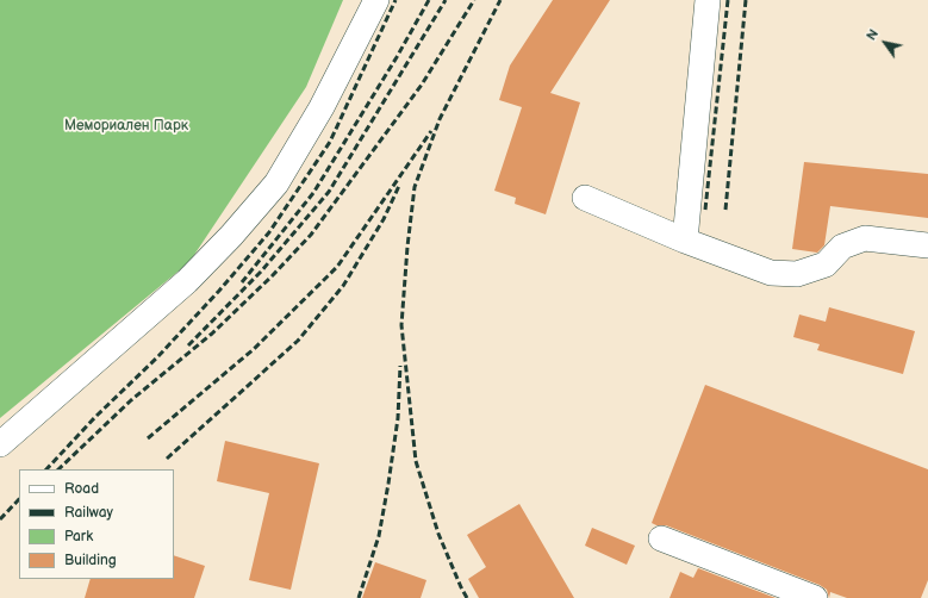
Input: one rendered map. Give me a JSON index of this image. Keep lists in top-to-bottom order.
{
  "parks": ["Мемориален Парк"],
  "legend": [
    "Road",
    "Railway",
    "Park",
    "Building"
  ],
  "north": "top left"
}
